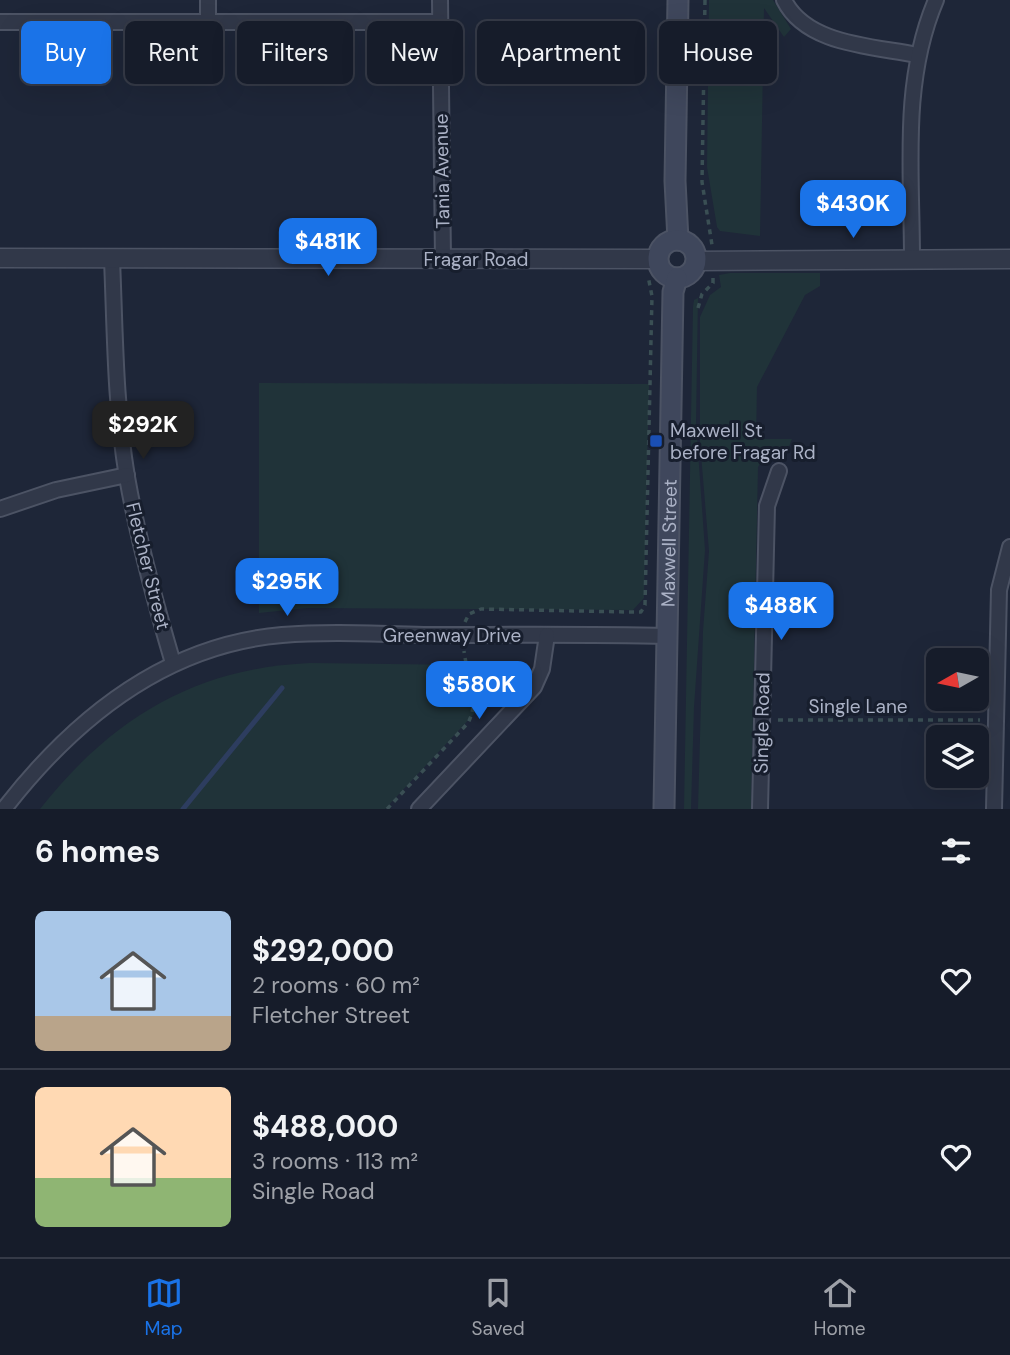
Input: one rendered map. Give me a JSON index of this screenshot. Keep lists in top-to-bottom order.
{
  "streets": {
    "main road": ["Maxwell Street"],
    "street": [
      "Tania Avenue",
      "Fragar Road",
      "Fletcher Street",
      "Greenway Drive",
      "Single Road"
    ],
    "path": ["Single Lane"]
  },
  "crossings": [
    ["Tania Avenue", "Fragar Road"],
    ["Fragar Road", "Maxwell Street"],
    ["Fragar Road", "Fletcher Street"],
    ["Maxwell Street", "Greenway Drive"],
    ["Fletcher Street", "Greenway Drive"],
    ["Single Lane", "Single Road"]
  ],
  "places": {
    "transit": ["Maxwell St before Fragar Rd"]
  },
  "north": "left",
  "page": {
    "chip": [
      "Buy",
      "Rent",
      "Filters",
      "New",
      "Apartment",
      "House"
    ],
    "price": [
      "$430K",
      "$481K",
      "$292K",
      "$295K",
      "$488K",
      "$580K"
    ],
    "heading": "6 homes",
    "list": [
      {
        "name": "$292,000",
        "note": "2 rooms · 60 m² · Fletcher Street"
      },
      {
        "name": "$488,000",
        "note": "3 rooms · 113 m² · Single Road"
      }
    ],
    "tabs": ["Map", "Saved", "Home"]
  }
}
